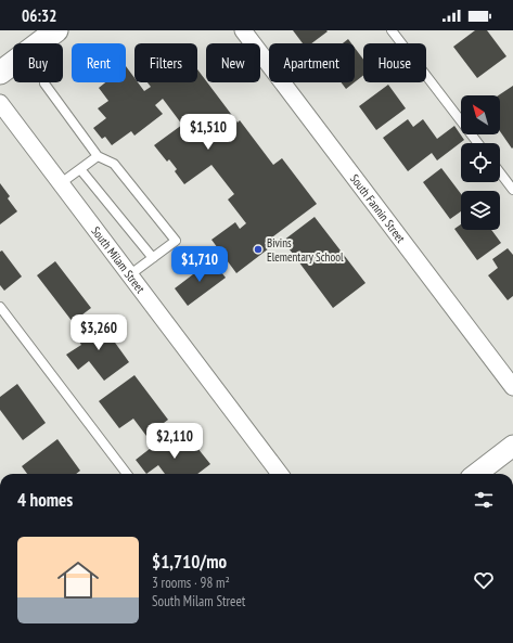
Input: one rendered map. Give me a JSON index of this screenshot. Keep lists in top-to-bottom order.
{
  "streets": {
    "street": ["South Fannin Street", "South Milam Street"]
  },
  "places": ["Bivins Elementary School"],
  "north": "top left",
  "page": {
    "status": "06:32",
    "chip": [
      "Buy",
      "Rent",
      "Filters",
      "New",
      "Apartment",
      "House"
    ],
    "price": [
      "$1,510",
      "$1,710",
      "$3,260",
      "$2,110"
    ],
    "heading": "4 homes",
    "list": [
      {
        "name": "$1,710/mo",
        "note": "3 rooms · 98 m² · South Milam Street"
      }
    ]
  }
}
